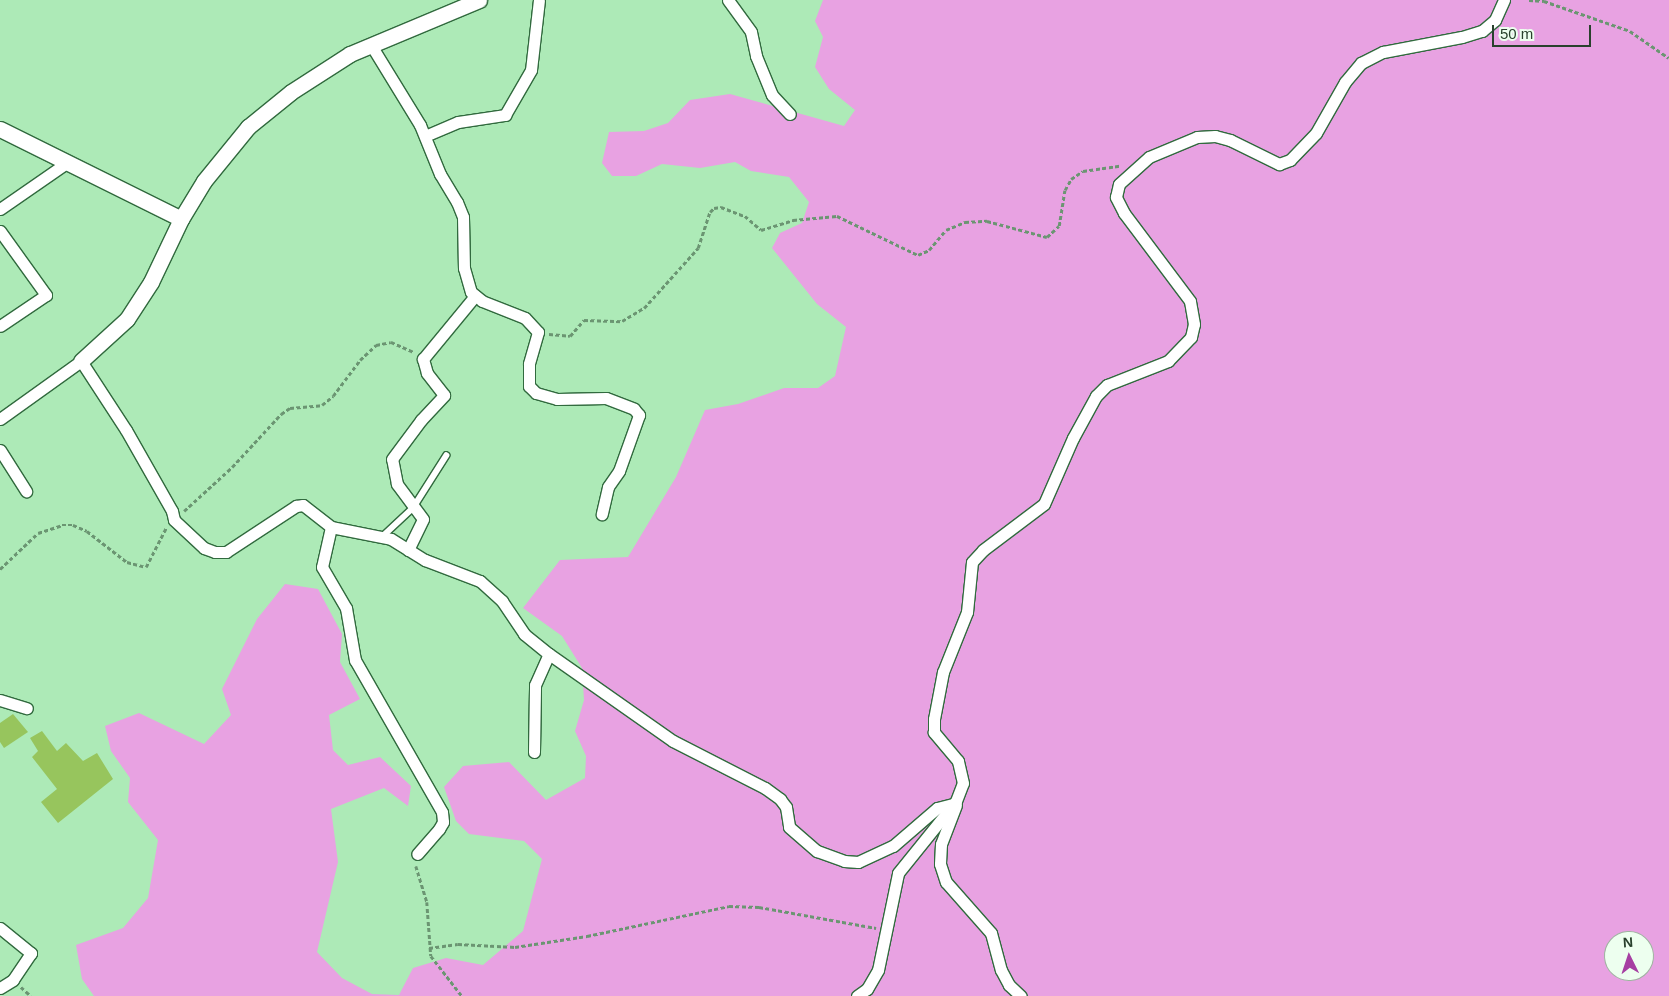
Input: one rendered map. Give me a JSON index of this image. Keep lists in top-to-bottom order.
{
  "scale_bar": "50 m",
  "north": "top"
}
